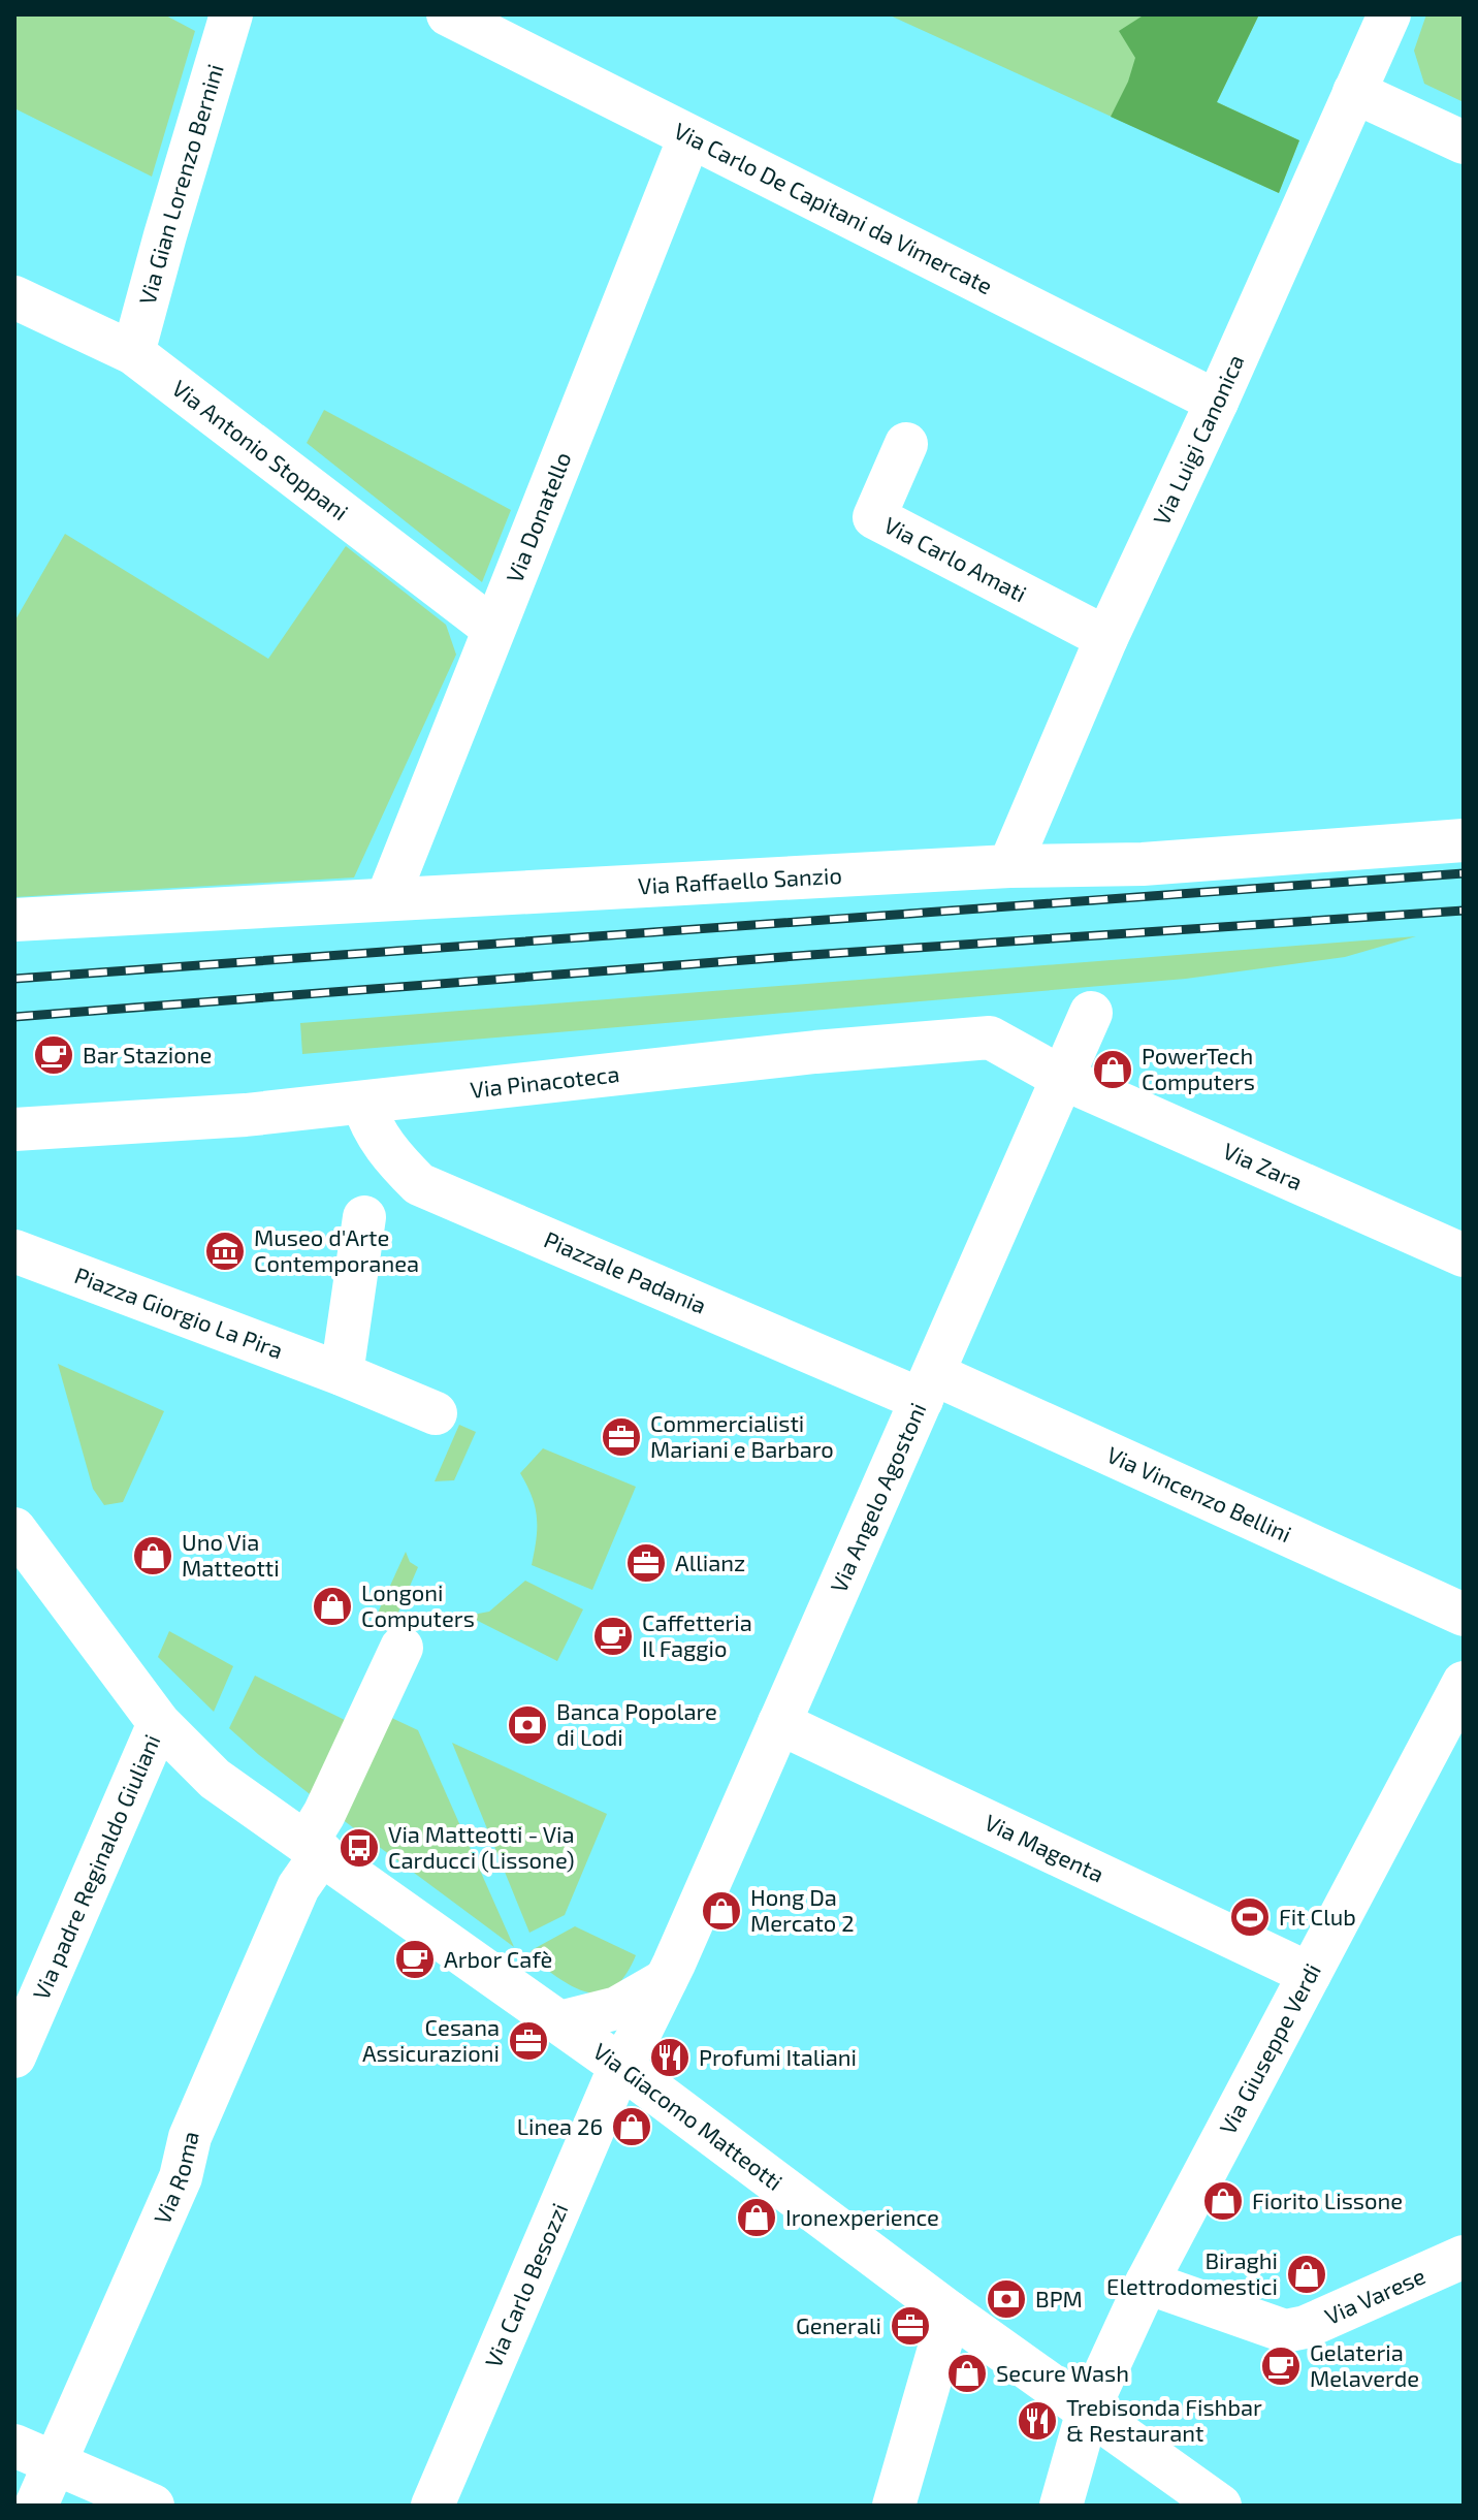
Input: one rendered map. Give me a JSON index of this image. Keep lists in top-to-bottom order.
{
  "streets": {
    "street": [
      "Via Gian Lorenzo Bernini",
      "Via Carlo De Capitani da Vimercate",
      "Via Luigi Canonica",
      "Via Antonio Stoppani",
      "Via Donatello",
      "Via Carlo Amati",
      "Via Raffaello Sanzio",
      "Via Pinacoteca",
      "Via Zara",
      "Piazzale Padania",
      "Piazza Giorgio La Pira",
      "Via Vincenzo Bellini",
      "Via Angelo Agostoni",
      "Via Magenta",
      "Via padre Reginaldo Giuliani",
      "Via Giuseppe Verdi",
      "Via Giacomo Matteotti",
      "Via Roma",
      "Via Carlo Besozzi",
      "Via Varese"
    ]
  },
  "crossings": [
    ["Via Gian Lorenzo Bernini", "Via Antonio Stoppani"],
    ["Via Carlo De Capitani da Vimercate", "Via Luigi Canonica"],
    ["Via Carlo De Capitani da Vimercate", "Via Donatello"],
    ["Via Luigi Canonica", "Via Carlo Amati"],
    ["Via Luigi Canonica", "Via Raffaello Sanzio"],
    ["Via Antonio Stoppani", "Via Donatello"],
    ["Via Donatello", "Via Raffaello Sanzio"],
    ["Via Pinacoteca", "Via Zara"],
    ["Via Pinacoteca", "Piazzale Padania"],
    ["Via Pinacoteca", "Via Angelo Agostoni"],
    ["Via Zara", "Via Angelo Agostoni"],
    ["Piazzale Padania", "Via Vincenzo Bellini"],
    ["Piazzale Padania", "Via Angelo Agostoni"],
    ["Via Vincenzo Bellini", "Via Angelo Agostoni"],
    ["Via Angelo Agostoni", "Via Magenta"],
    ["Via Angelo Agostoni", "Via Giacomo Matteotti"],
    ["Via Angelo Agostoni", "Via Carlo Besozzi"],
    ["Via Magenta", "Via Giuseppe Verdi"],
    ["Via padre Reginaldo Giuliani", "Via Giacomo Matteotti"],
    ["Via Giuseppe Verdi", "Via Giacomo Matteotti"],
    ["Via Giuseppe Verdi", "Via Varese"],
    ["Via Giacomo Matteotti", "Via Roma"],
    ["Via Giacomo Matteotti", "Via Carlo Besozzi"]
  ],
  "places": {
    "cafe": [
      "Bar Stazione",
      "Caffetteria Il Faggio",
      "Arbor Cafè",
      "Gelateria Melaverde"
    ],
    "shop": [
      "PowerTech Computers",
      "Uno Via Matteotti",
      "Longoni Computers",
      "Hong Da Mercato 2",
      "Linea 26",
      "Fiorito Lissone",
      "Ironexperience",
      "Biraghi Elettrodomestici",
      "Secure Wash"
    ],
    "museum": ["Museo d'Arte Contemporanea"],
    "office": [
      "Commercialisti Mariani e Barbaro",
      "Allianz",
      "Cesana Assicurazioni",
      "Generali"
    ],
    "bank": ["Banca Popolare di Lodi", "BPM"],
    "bus stop": ["Via Matteotti - Via Carducci (Lissone)"],
    "sports": ["Fit Club"],
    "restaurant": ["Profumi Italiani", "Trebisonda Fishbar & Restaurant"]
  }
}
